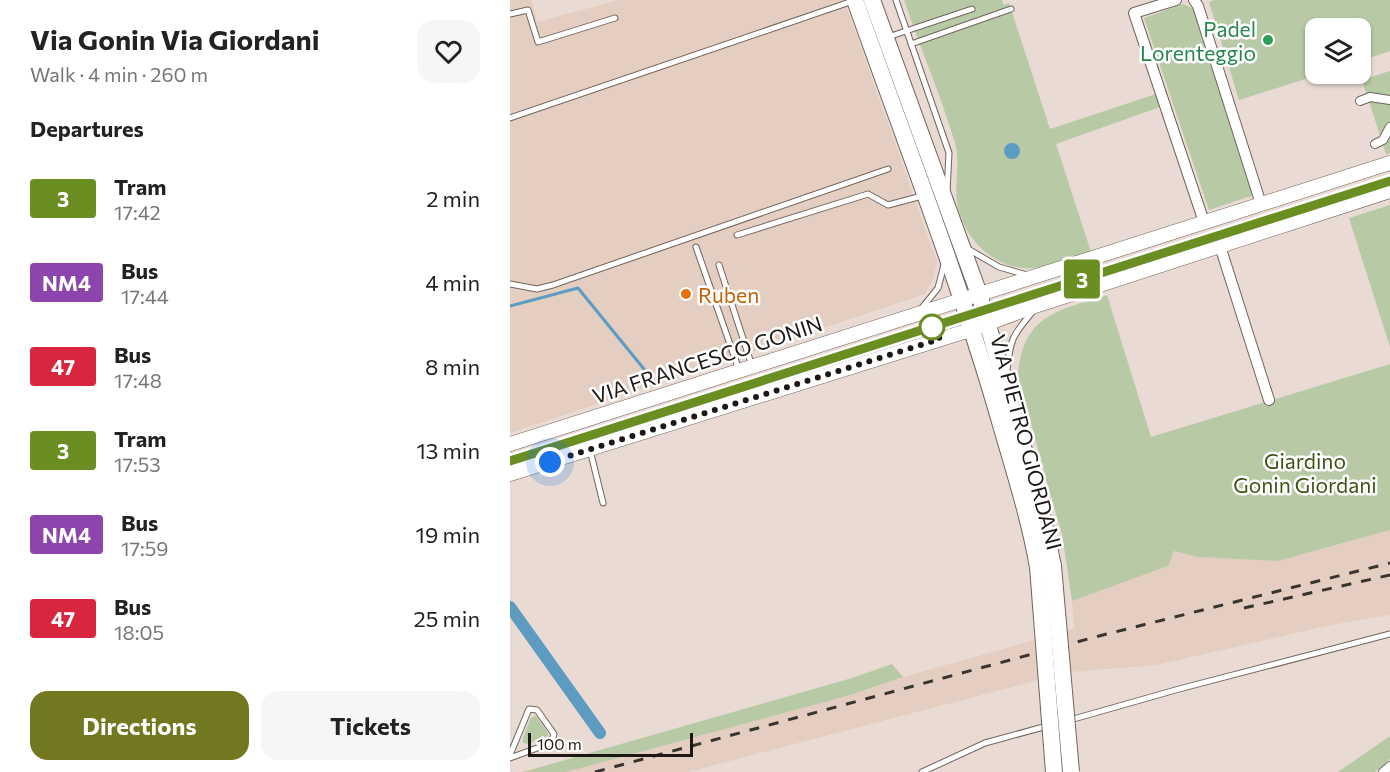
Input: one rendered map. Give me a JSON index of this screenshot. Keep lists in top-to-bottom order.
{
  "streets": {
    "main road": ["VIA PIETRO GIORDANI"],
    "street": ["VIA FRANCESCO GONIN"]
  },
  "crossings": [
    ["VIA FRANCESCO GONIN", "VIA PIETRO GIORDANI"]
  ],
  "parks": ["Giardino Gonin Giordani"],
  "places": ["Padel Lorenteggio", "Ruben"],
  "lines": ["tram line 3"],
  "scale_bar": "100 m",
  "page": {
    "heading": [
      ["Via Gonin Via Giordani", "Walk · 4 min · 260 m"],
      "Departures"
    ],
    "on_map": "3",
    "list": [
      {
        "mark": "3",
        "name": "Tram",
        "note": "17:42",
        "value": "2 min"
      },
      {
        "mark": "NM4",
        "name": "Bus",
        "note": "17:44",
        "value": "4 min"
      },
      {
        "mark": "47",
        "name": "Bus",
        "note": "17:48",
        "value": "8 min"
      },
      {
        "mark": "3",
        "name": "Tram",
        "note": "17:53",
        "value": "13 min"
      },
      {
        "mark": "NM4",
        "name": "Bus",
        "note": "17:59",
        "value": "19 min"
      },
      {
        "mark": "47",
        "name": "Bus",
        "note": "18:05",
        "value": "25 min"
      }
    ],
    "buttons": ["Directions", "Tickets"],
    "scale": "100 m"
  }
}
